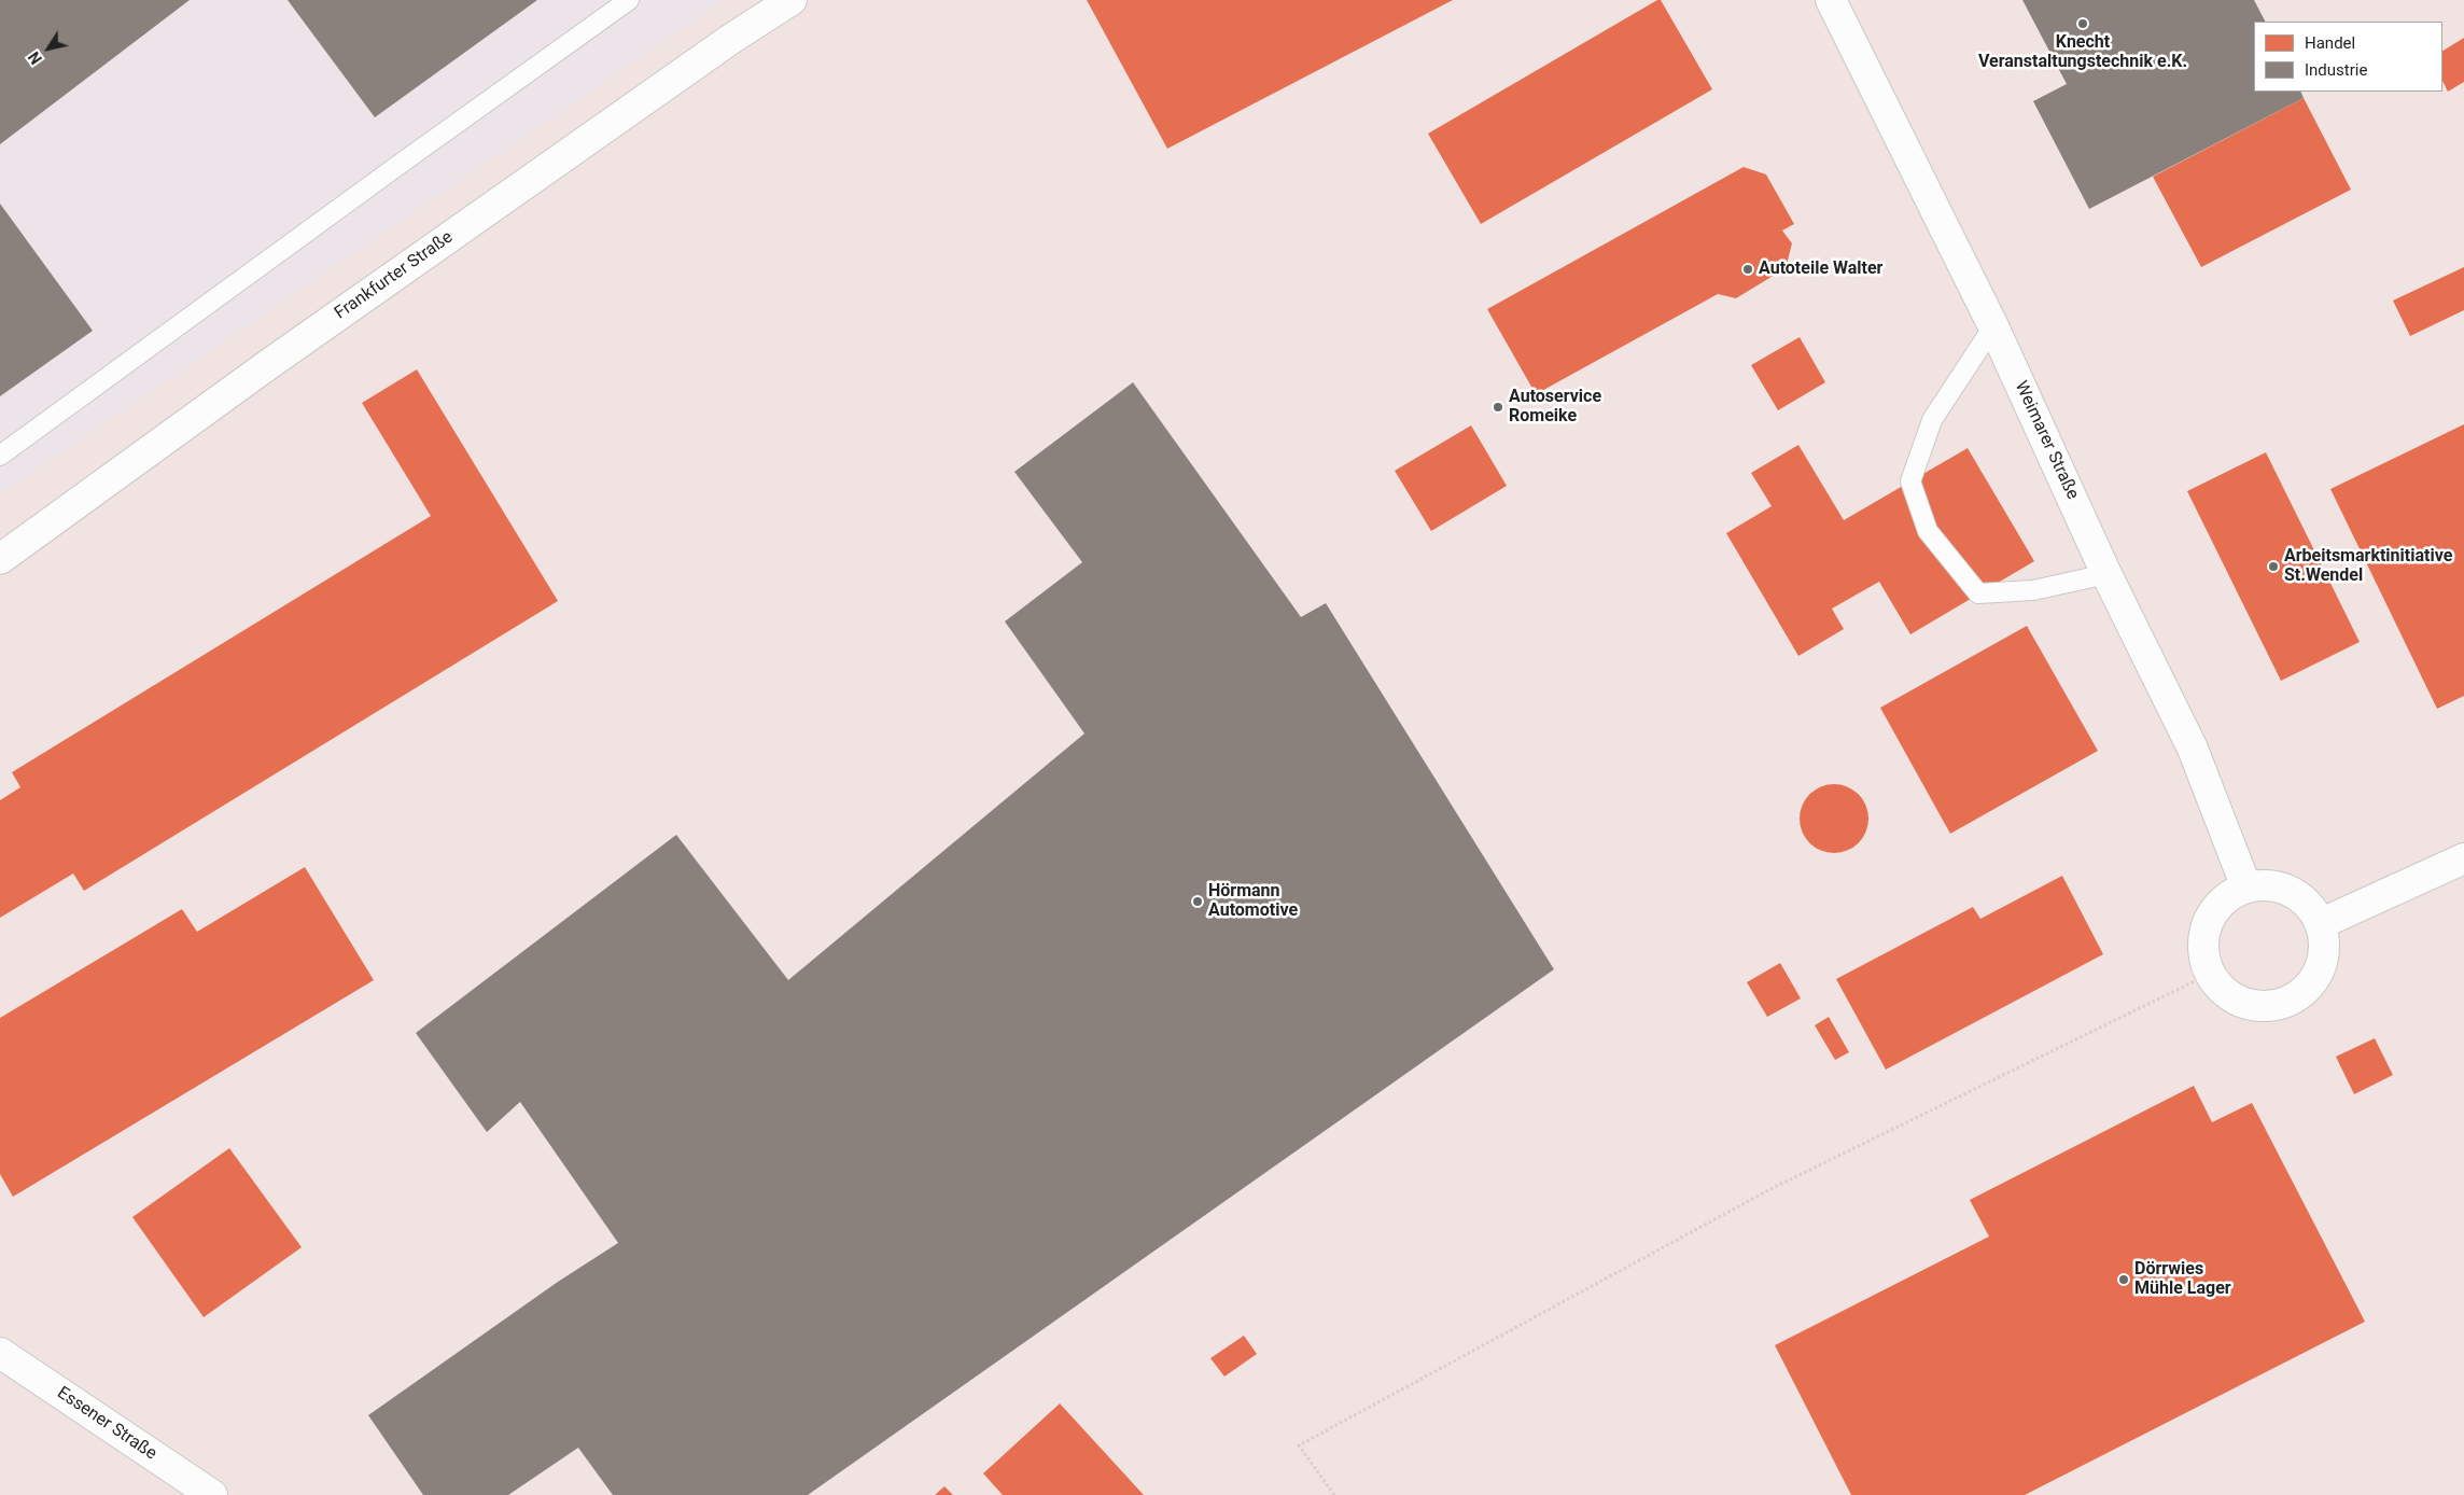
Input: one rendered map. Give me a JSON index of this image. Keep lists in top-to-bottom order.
{
  "streets": {
    "street": ["Frankfurter Straße", "Weimarer Straße", "Essener Straße"]
  },
  "places": [
    "Knecht Veranstaltungstechnik e.K.",
    "Autoteile Walter",
    "Autoservice Romeike",
    "Arbeitsmarktinitiative St.Wendel",
    "Hörmann Automotive",
    "Dörrwies Mühle Lager"
  ],
  "legend": ["Handel", "Industrie"],
  "north": "bottom left"
}
